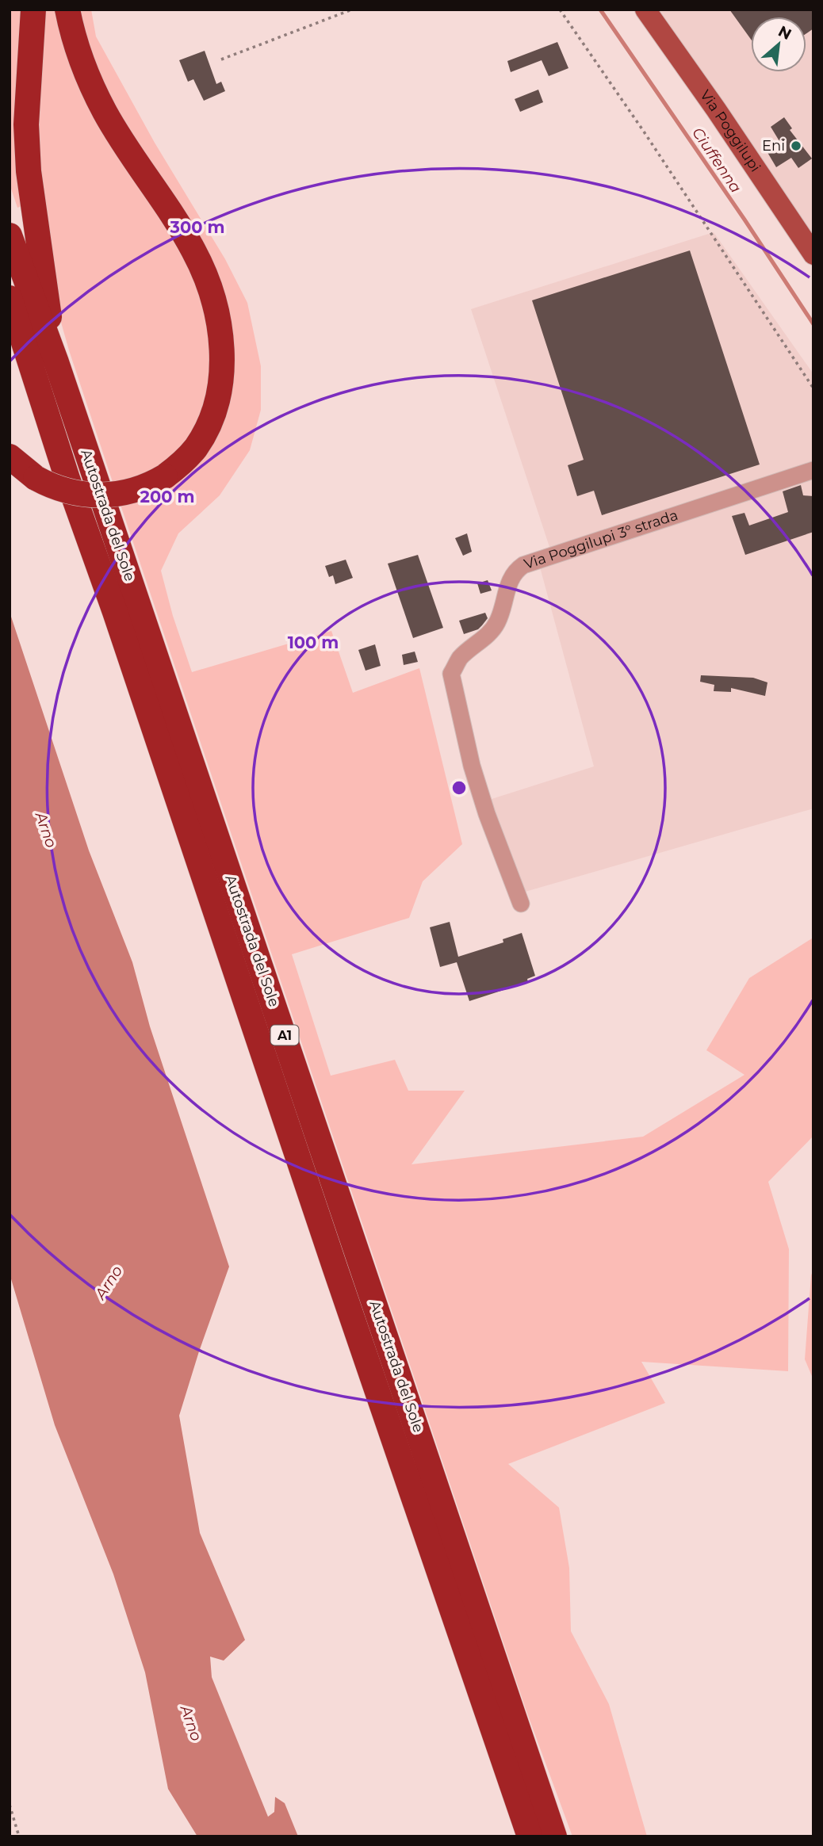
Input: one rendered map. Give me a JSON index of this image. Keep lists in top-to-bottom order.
{
  "streets": {
    "highway": ["Autostrada del Sole", "A1"],
    "main road": ["Via Poggilupi"],
    "street": ["Via Poggilupi 3° strada"]
  },
  "water": ["Ciuffenna", "Arno"],
  "places": ["Eni"],
  "north": "top right",
  "rings": ["300 m", "200 m", "100 m"]
}
